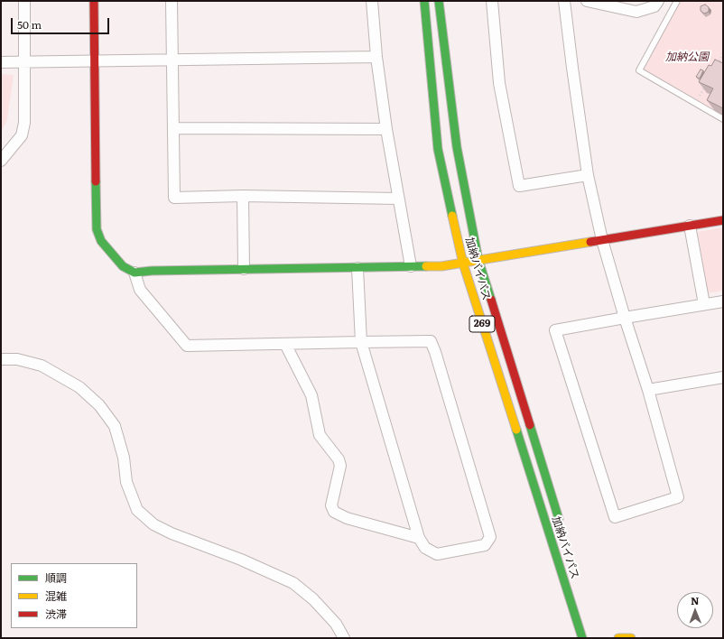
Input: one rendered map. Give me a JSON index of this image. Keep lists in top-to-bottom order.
{
  "streets": {
    "main road": ["加納バイパス", "269"]
  },
  "parks": ["加納公園"],
  "legend": ["順調", "混雑", "渋滞"],
  "scale_bar": "50 m",
  "north": "top"
}
